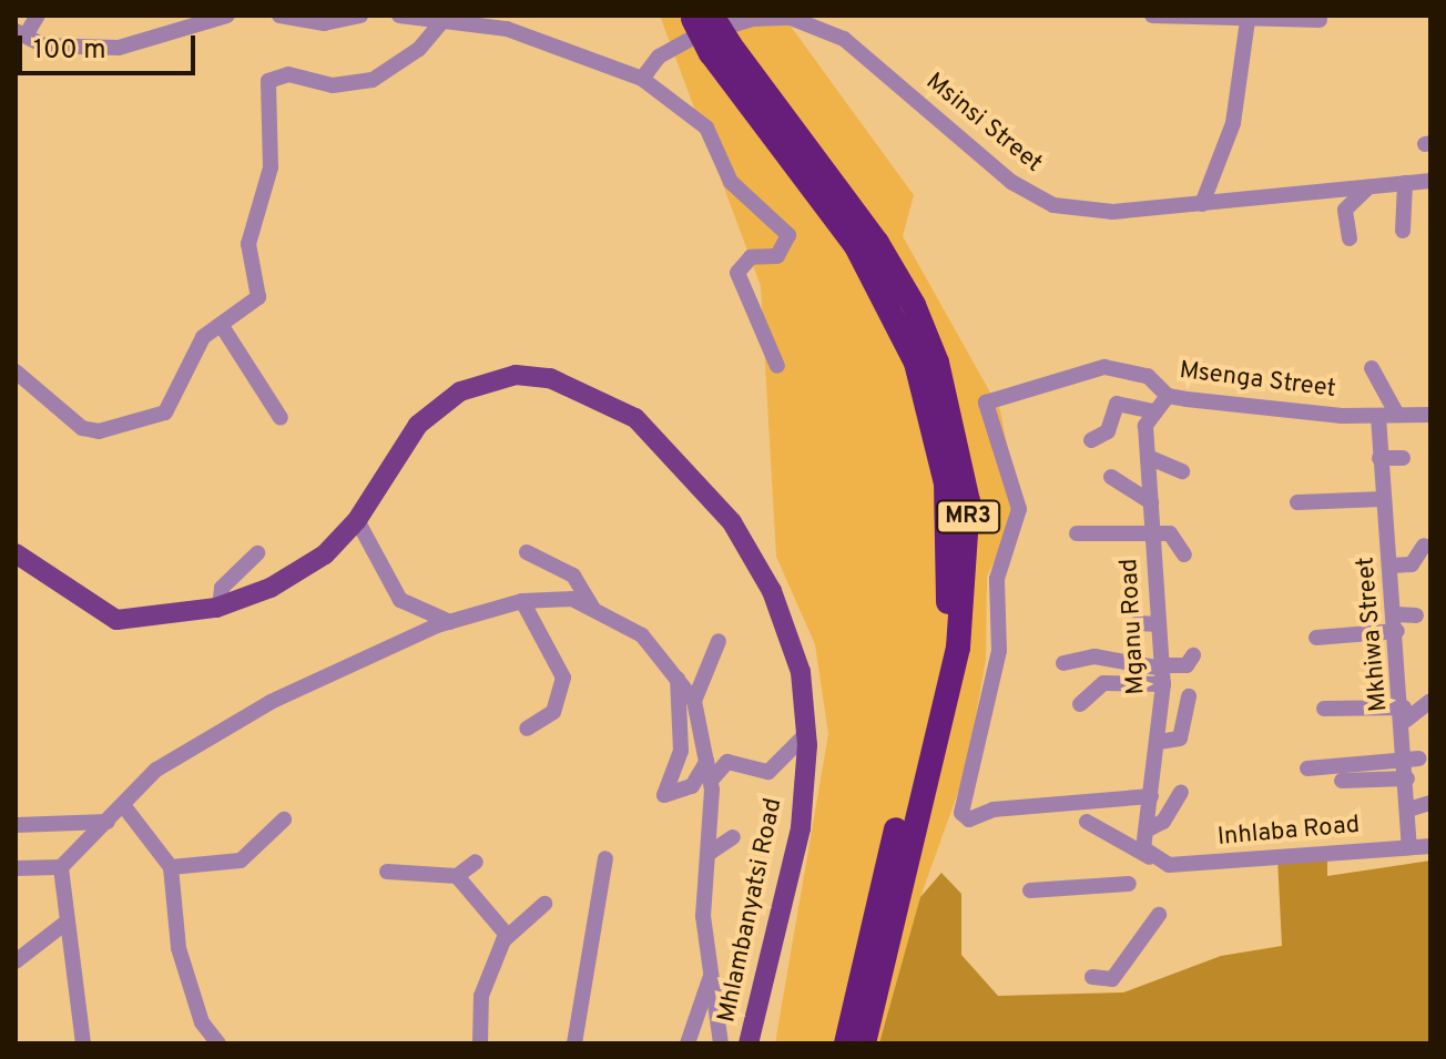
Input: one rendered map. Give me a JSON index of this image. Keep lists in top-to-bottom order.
{
  "streets": {
    "highway": ["MR3"],
    "main road": ["Mhlambanyatsi Road"],
    "street": [
      "Msinsi Street",
      "Msenga Street",
      "Mganu Road",
      "Mkhiwa Street",
      "Inhlaba Road"
    ]
  },
  "crossings": [
    ["Msinsi Street", "MR3"],
    ["Msenga Street", "Mganu Road"],
    ["Msenga Street", "Mkhiwa Street"],
    ["Mganu Road", "Inhlaba Road"],
    ["Mkhiwa Street", "Inhlaba Road"]
  ],
  "scale_bar": "100 m"
}
